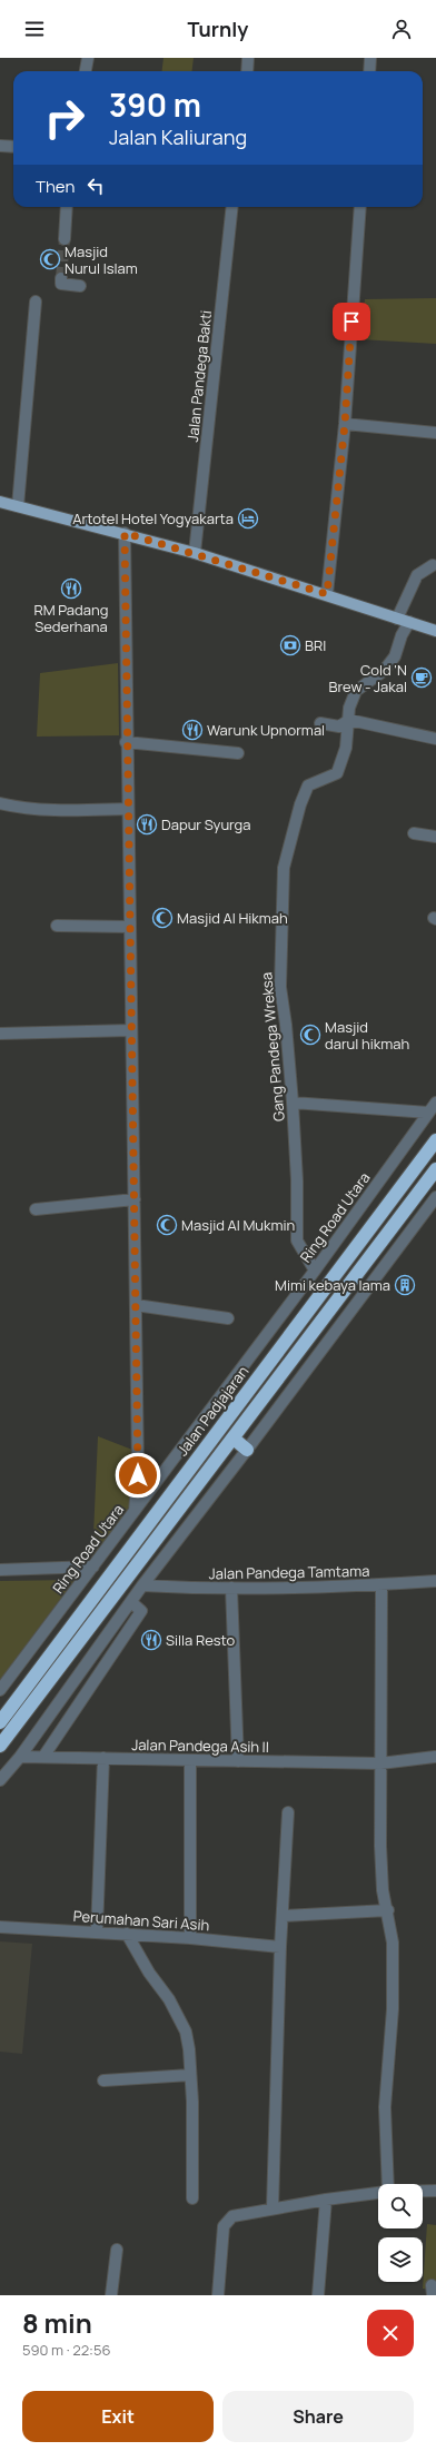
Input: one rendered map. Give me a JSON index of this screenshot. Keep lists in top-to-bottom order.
{
  "streets": {
    "highway": ["Jalan Padjajaran"],
    "street": [
      "Jalan Pandega Bakti",
      "Gang Pandega Wreksa",
      "Ring Road Utara",
      "Jalan Pandega Tamtama",
      "Jalan Pandega Asih II",
      "Perumahan Sari Asih"
    ]
  },
  "crossings": [
    ["Gang Pandega Wreksa", "Ring Road Utara"]
  ],
  "places": {
    "mosque": [
      "Masjid Nurul Islam",
      "Masjid Al Hikmah",
      "Masjid darul hikmah",
      "Masjid Al Mukmin"
    ],
    "hotel": ["Artotel Hotel Yogyakarta"],
    "restaurant": [
      "RM Padang Sederhana",
      "Warunk Upnormal",
      "Dapur Syurga",
      "Silla Resto"
    ],
    "bank": ["BRI"],
    "cafe": ["Cold 'N Brew - Jakal"],
    "building": ["Mimi kebaya lama"]
  },
  "page": {
    "header": "Turnly",
    "turn": ["390 m", "Jalan Kaliurang"],
    "then": "Then",
    "heading": ["8 min", "590 m · 22:56"],
    "buttons": ["Exit", "Share"]
  }
}
